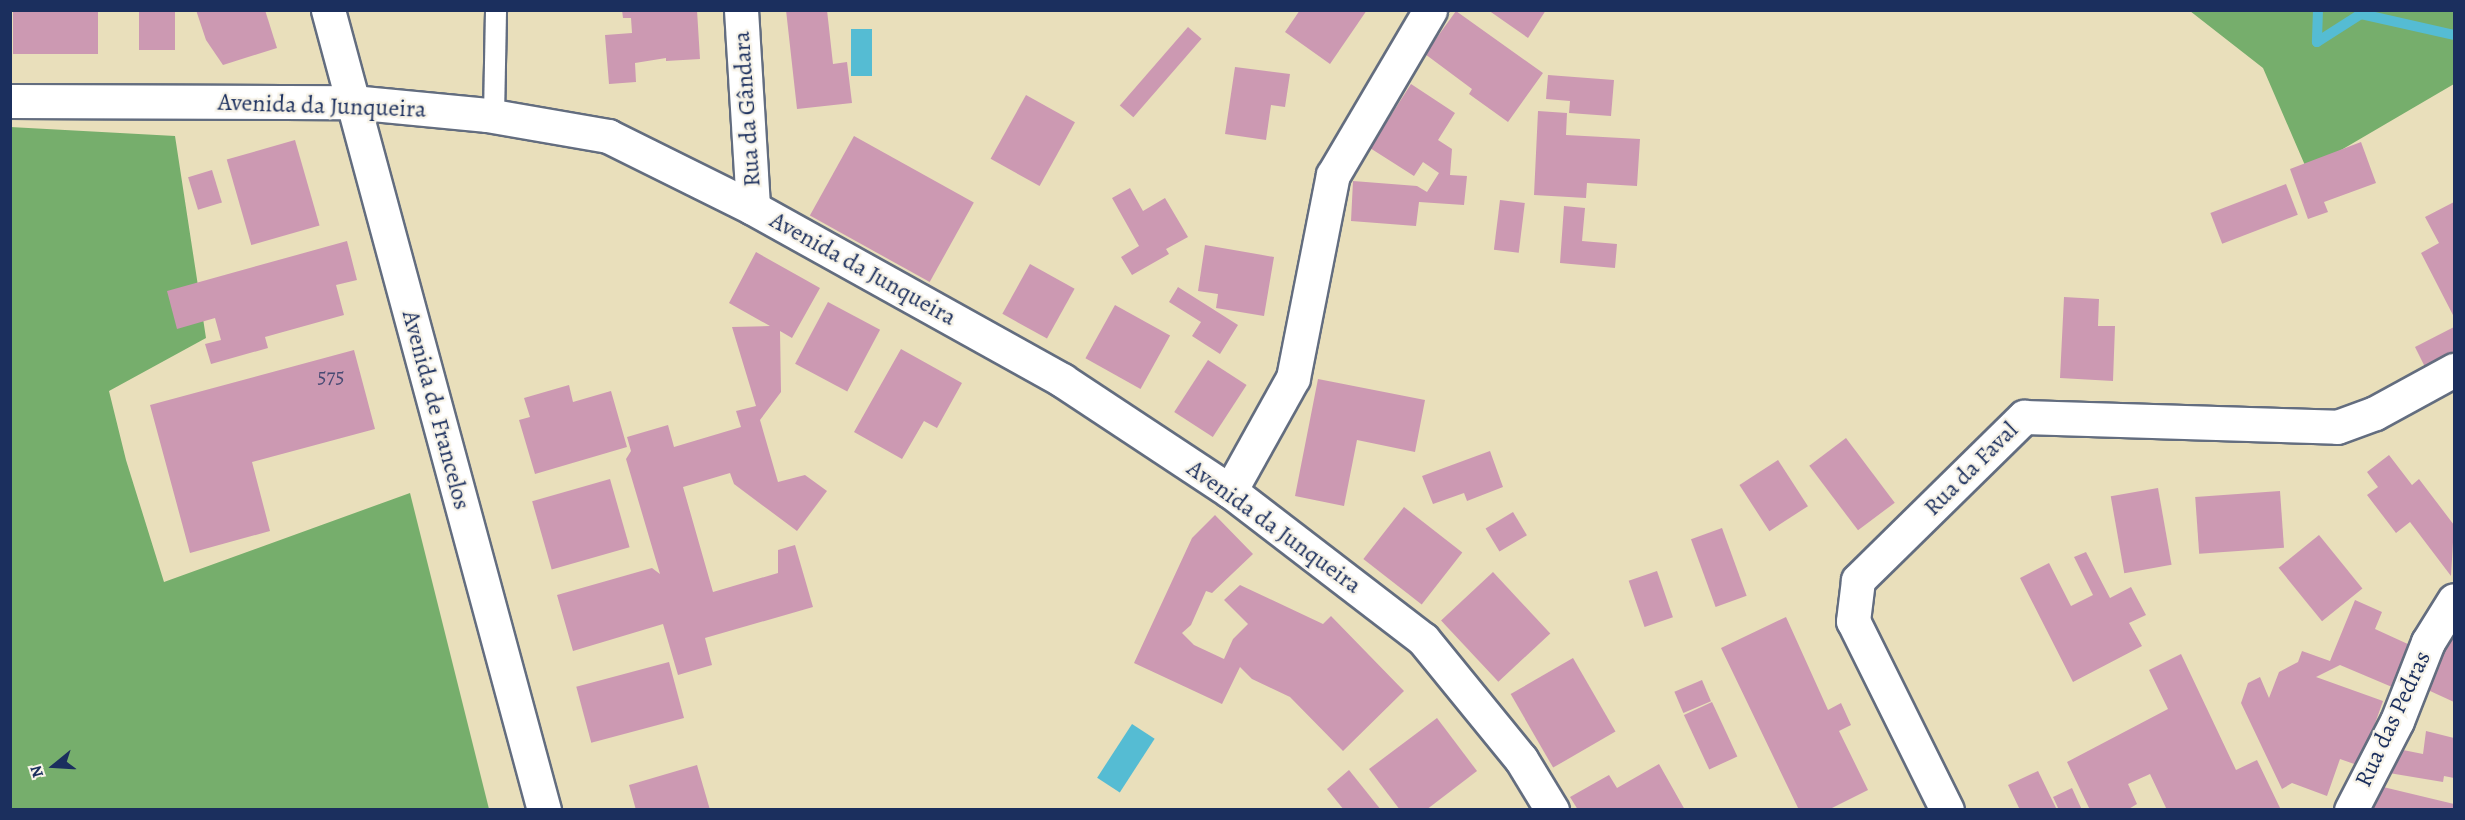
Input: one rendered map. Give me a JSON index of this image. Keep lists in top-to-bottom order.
{
  "streets": {
    "street": [
      "Avenida da Junqueira",
      "Rua da Gândara",
      "Avenida de Francelos",
      "Rua da Faval",
      "Rua das Pedras"
    ]
  },
  "crossings": [
    ["Avenida da Junqueira", "Rua da Gândara"],
    ["Avenida da Junqueira", "Avenida de Francelos"]
  ],
  "house_numbers": ["575"],
  "north": "left"
}
